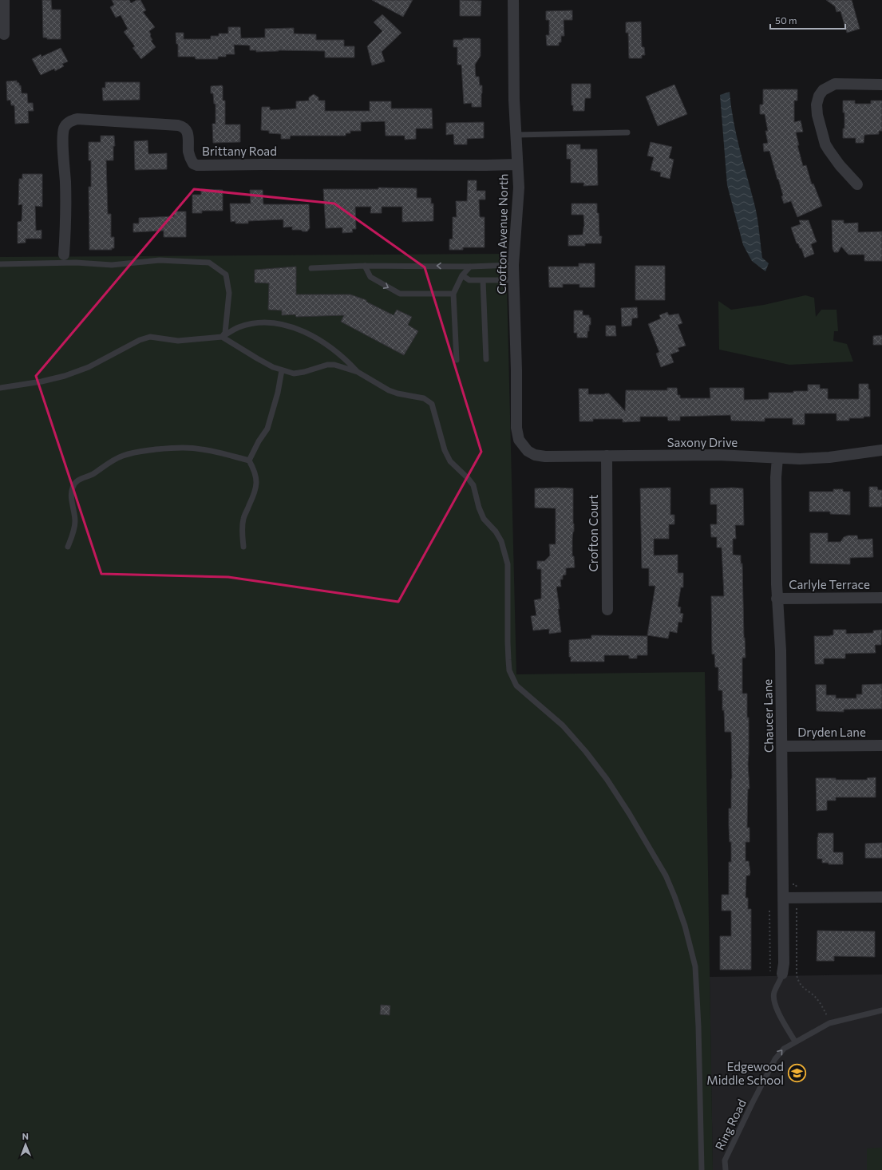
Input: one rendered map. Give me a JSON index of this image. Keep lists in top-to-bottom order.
{
  "streets": {
    "street": [
      "Brittany Road",
      "Crofton Avenue North",
      "Saxony Drive",
      "Crofton Court",
      "Carlyle Terrace",
      "Chaucer Lane",
      "Dryden Lane"
    ],
    "lane": ["Ring Road"]
  },
  "crossings": [
    ["Brittany Road", "Crofton Avenue North"],
    ["Crofton Avenue North", "Saxony Drive"],
    ["Saxony Drive", "Crofton Court"],
    ["Saxony Drive", "Chaucer Lane"],
    ["Carlyle Terrace", "Chaucer Lane"],
    ["Chaucer Lane", "Dryden Lane"]
  ],
  "one_way": ["Ring Road"],
  "places": {
    "school or university": ["Edgewood Middle School"]
  },
  "scale_bar": "50 m",
  "north": "top"
}
